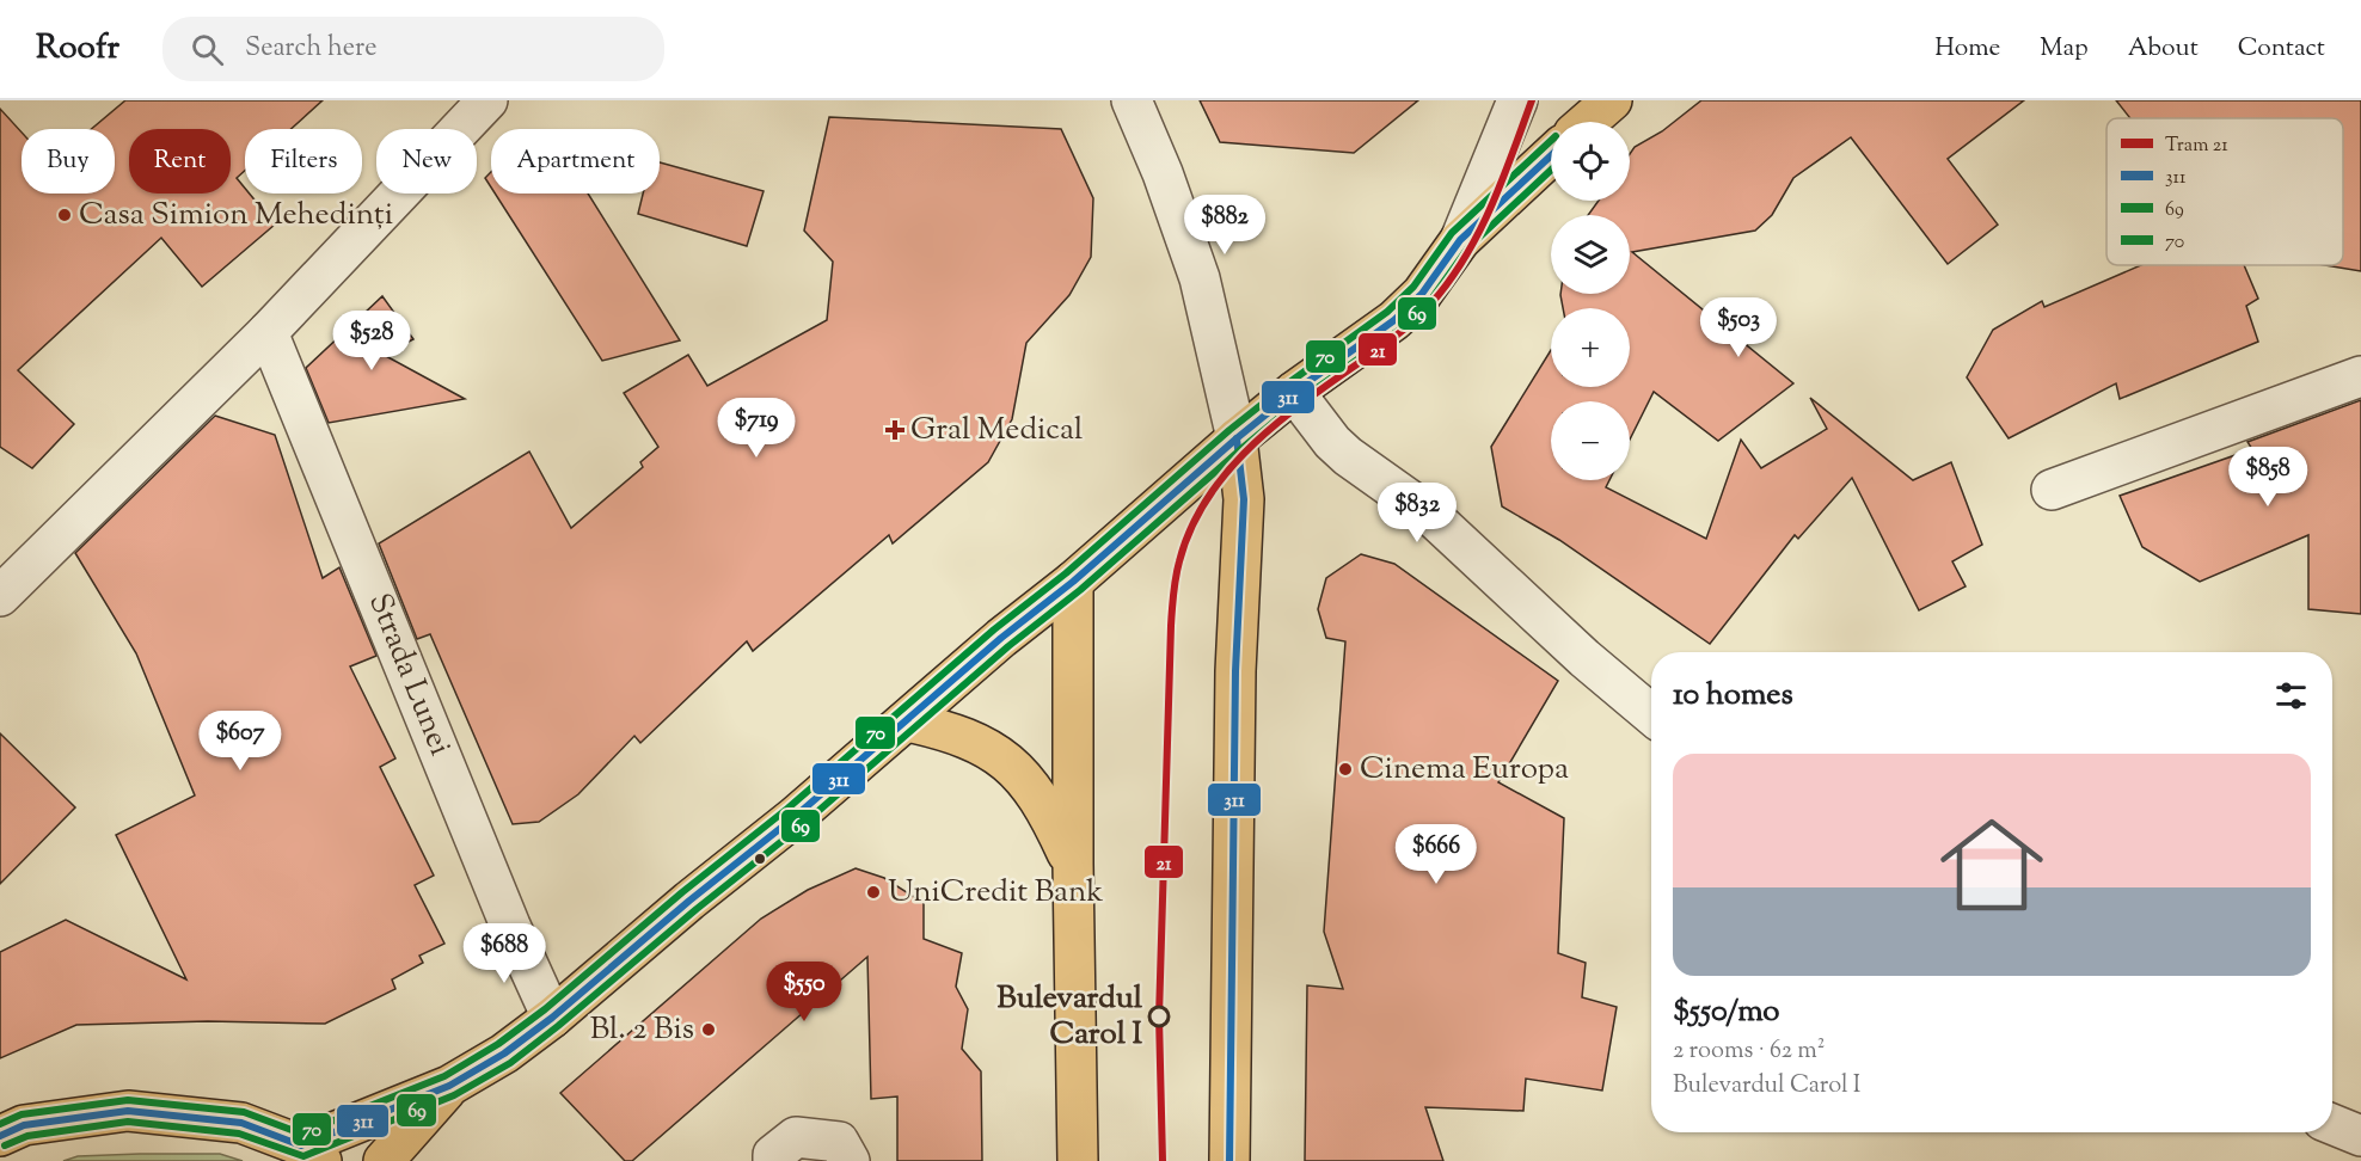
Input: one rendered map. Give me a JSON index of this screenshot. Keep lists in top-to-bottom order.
{
  "streets": {
    "street": ["Strada Lunei"]
  },
  "places": {
    "other": [
      "Casa Simion Mehedinți",
      "Cinema Europa",
      "UniCredit Bank",
      "Bulevardul Carol I",
      "Bl. 2 Bis"
    ],
    "health": ["Gral Medical"]
  },
  "lines": [
    "tram line 21",
    "transit line 70",
    "transit line 311",
    "transit line 69"
  ],
  "legend": [
    "Tram 21",
    "311",
    "69",
    "70"
  ],
  "page": {
    "header": "Roofr",
    "search": "Search here",
    "nav": [
      "Home",
      "Map",
      "About",
      "Contact"
    ],
    "map_buttons": ["+", "−"],
    "chip": [
      "Buy",
      "Rent",
      "Filters",
      "New",
      "Apartment"
    ],
    "price": [
      "$882",
      "$503",
      "$528",
      "$719",
      "$858",
      "$832",
      "$607",
      "$666",
      "$688",
      "$550"
    ],
    "heading": "10 homes",
    "list": [
      {
        "name": "$550/mo",
        "note": "2 rooms · 62 m² · Bulevardul Carol I"
      }
    ]
  }
}
